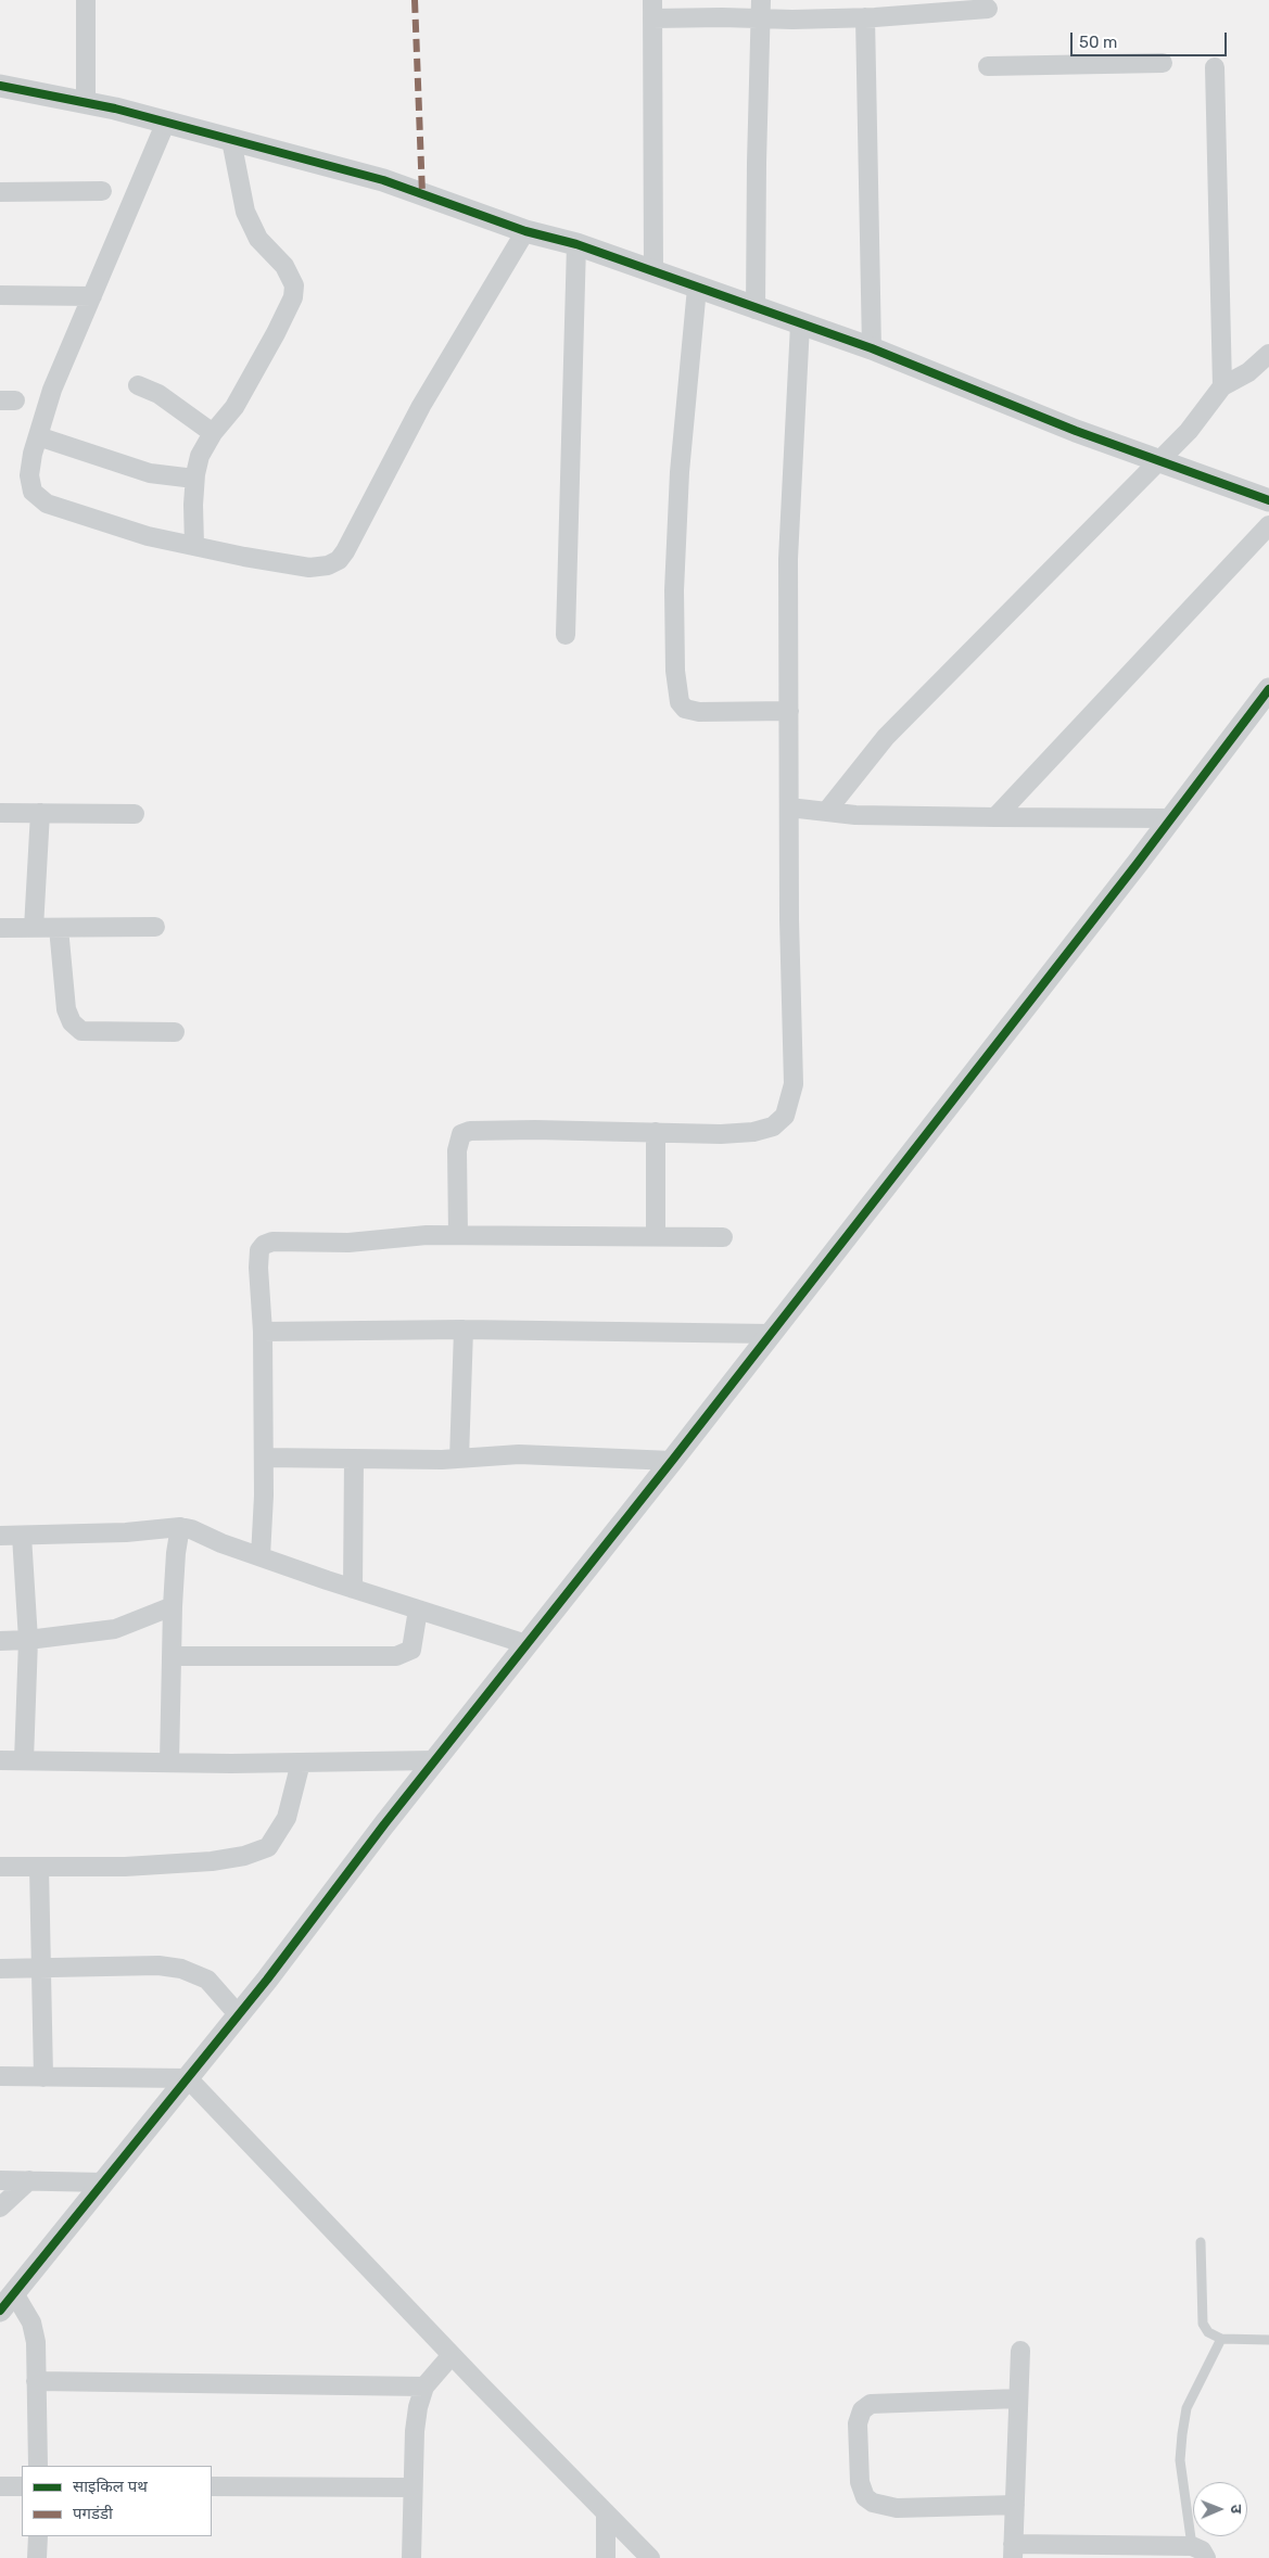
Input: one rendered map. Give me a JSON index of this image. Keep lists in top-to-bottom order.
{
  "legend": ["साइकिल पथ", "पगडंडी"],
  "scale_bar": "50 m",
  "north": "right"
}
